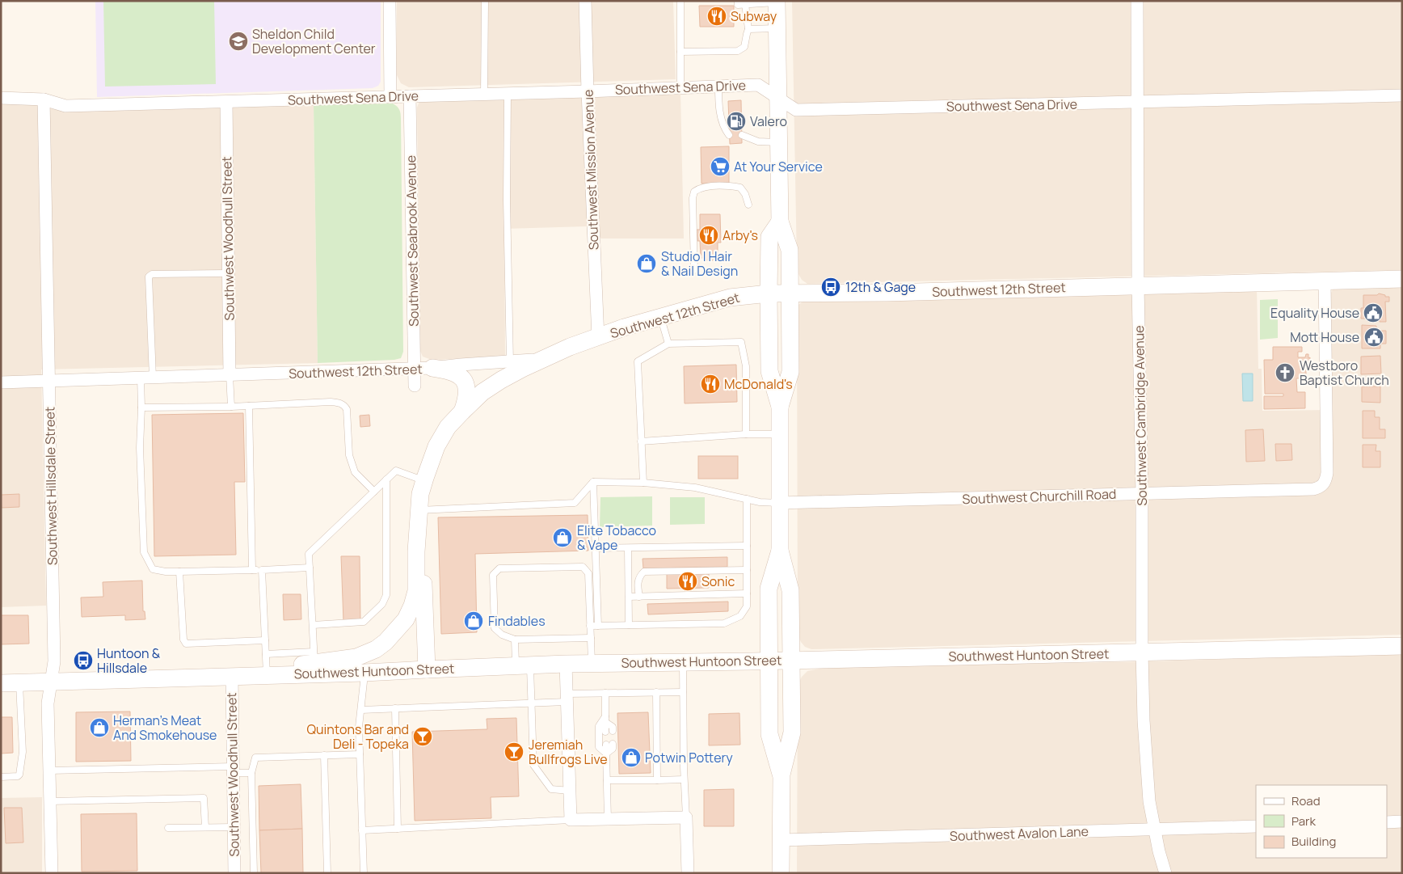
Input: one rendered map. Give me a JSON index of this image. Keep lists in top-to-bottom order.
{
  "streets": {
    "main road": ["Southwest 12th Street", "Southwest Huntoon Street"],
    "street": [
      "Southwest Sena Drive",
      "Southwest Mission Avenue",
      "Southwest Woodhull Street",
      "Southwest Seabrook Avenue",
      "Southwest Cambridge Avenue",
      "Southwest Hillsdale Street",
      "Southwest Churchill Road",
      "Southwest Avalon Lane"
    ]
  },
  "crossings": [
    ["Southwest Sena Drive", "Southwest Mission Avenue"],
    ["Southwest Sena Drive", "Southwest Woodhull Street"],
    ["Southwest Sena Drive", "Southwest Seabrook Avenue"],
    ["Southwest Sena Drive", "Southwest Cambridge Avenue"],
    ["Southwest Sena Drive", "Southwest Hillsdale Street"],
    ["Southwest Mission Avenue", "Southwest 12th Street"],
    ["Southwest Woodhull Street", "Southwest 12th Street"],
    ["Southwest Seabrook Avenue", "Southwest 12th Street"],
    ["Southwest 12th Street", "Southwest Cambridge Avenue"],
    ["Southwest 12th Street", "Southwest Hillsdale Street"],
    ["Southwest 12th Street", "Southwest Churchill Road"],
    ["Southwest Cambridge Avenue", "Southwest Churchill Road"],
    ["Southwest Cambridge Avenue", "Southwest Huntoon Street"],
    ["Southwest Cambridge Avenue", "Southwest Avalon Lane"]
  ],
  "places": {
    "restaurant": [
      "Subway",
      "Arby's",
      "McDonald's",
      "Sonic"
    ],
    "school or university": ["Sheldon Child Development Center"],
    "fuel station": ["Valero"],
    "supermarket": ["At Your Service"],
    "shop": [
      "Studio I Hair & Nail Design",
      "Elite Tobacco & Vape",
      "Findables",
      "Herman's Meat And Smokehouse",
      "Potwin Pottery"
    ],
    "bus stop": ["12th & Gage", "Huntoon & Hillsdale"],
    "public building": ["Equality House", "Mott House"],
    "church": ["Westboro Baptist Church"],
    "bar": ["Quintons Bar and Deli - Topeka", "Jeremiah Bullfrogs Live"]
  },
  "legend": ["Road", "Park", "Building"]
}
